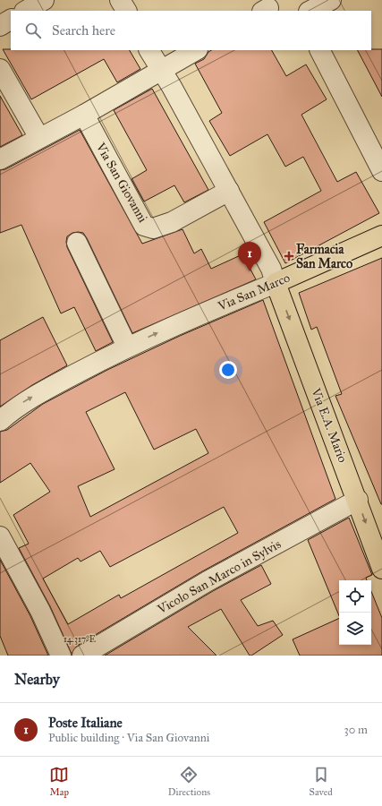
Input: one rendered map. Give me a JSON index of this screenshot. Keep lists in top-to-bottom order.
{
  "streets": {
    "main road": ["Via San Marco", "Via E.A. Mario"],
    "street": ["Via San Giovanni", "Vicolo San Marco in Sylvis"]
  },
  "crossings": [
    ["Via San Marco", "Via E.A. Mario"],
    ["Via E.A. Mario", "Vicolo San Marco in Sylvis"]
  ],
  "one_way": ["Via San Marco", "Via E.A. Mario"],
  "places": {
    "health": ["Farmacia San Marco"]
  },
  "page": {
    "search": "Search here",
    "pins": "1",
    "heading": "Nearby",
    "list": [
      {
        "mark": "1",
        "name": "Poste Italiane",
        "note": "Public building · Via San Giovanni",
        "value": "30 m"
      }
    ],
    "nav": ["Map", "Directions", "Saved"]
  },
  "coordinates": ["14.317°E"]
}
